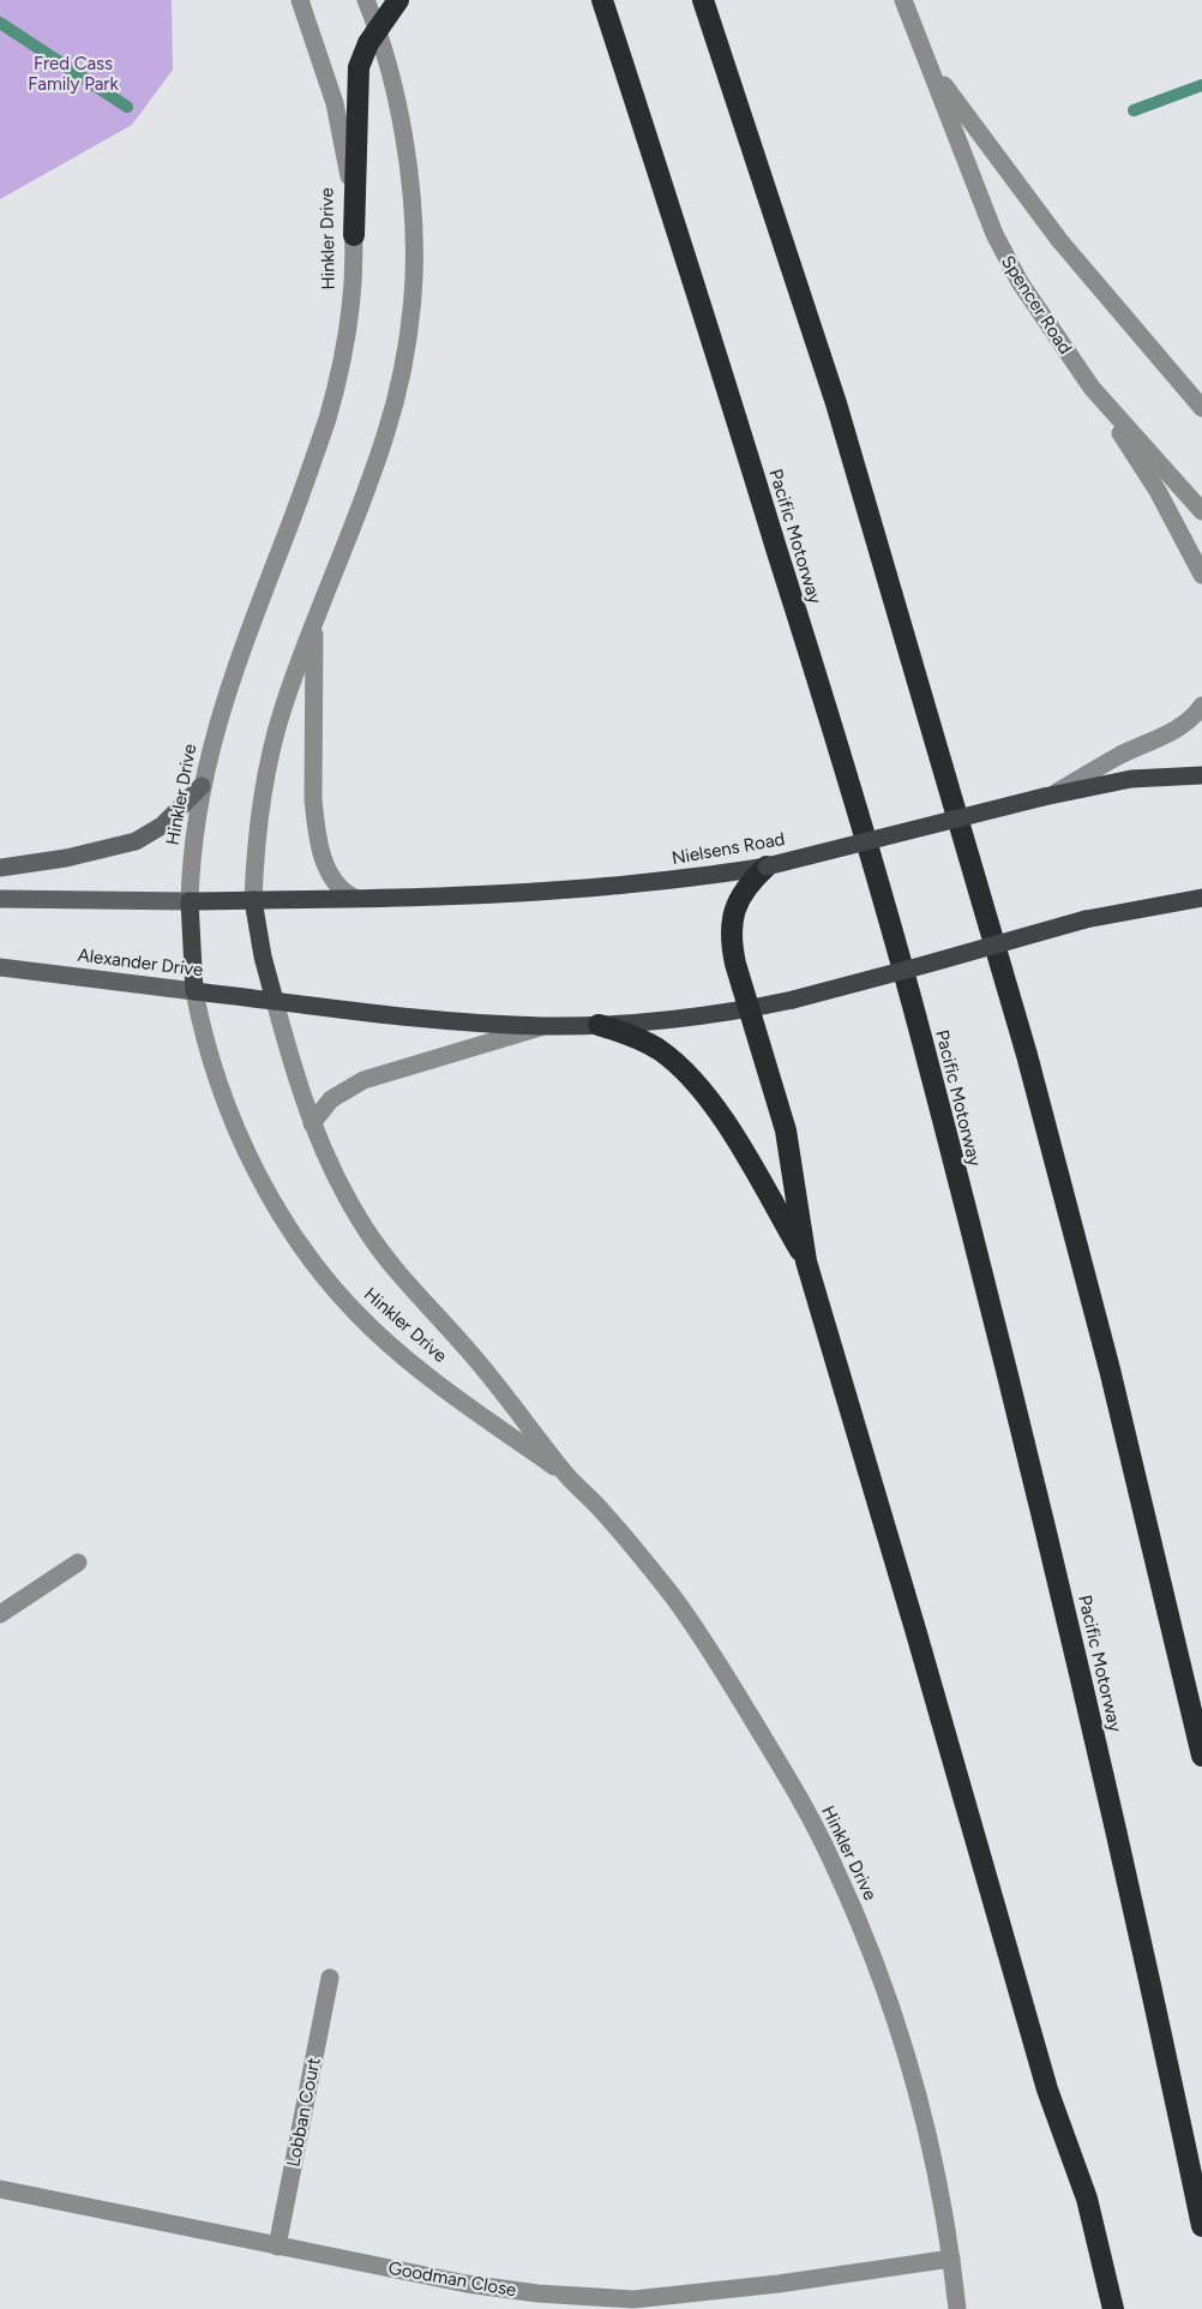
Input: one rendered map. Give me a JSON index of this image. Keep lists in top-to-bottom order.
{
  "streets": {
    "highway": ["Pacific Motorway"],
    "main road": ["Hinkler Drive", "Nielsens Road", "Alexander Drive"],
    "street": ["Spencer Road", "Lobban Court", "Goodman Close"]
  },
  "crossings": [
    ["Hinkler Drive", "Nielsens Road"],
    ["Hinkler Drive", "Alexander Drive"],
    ["Hinkler Drive", "Goodman Close"],
    ["Lobban Court", "Goodman Close"]
  ],
  "parks": ["Fred Cass Family Park"]
}
